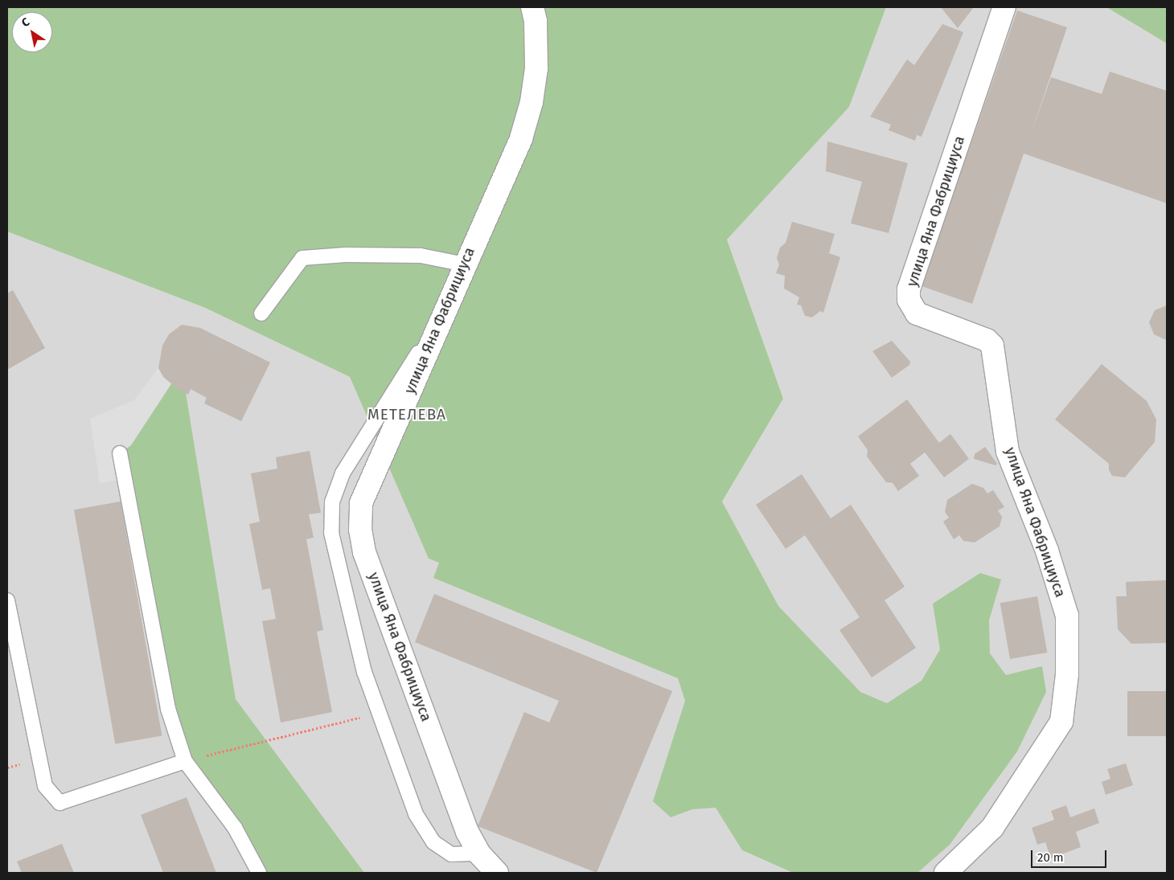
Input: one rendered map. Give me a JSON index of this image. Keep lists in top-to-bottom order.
{
  "streets": {
    "street": ["улица Яна Фабрициуса"]
  },
  "districts": ["МЕТЕЛЕВА"],
  "scale_bar": "20 m",
  "north": "top left"
}
